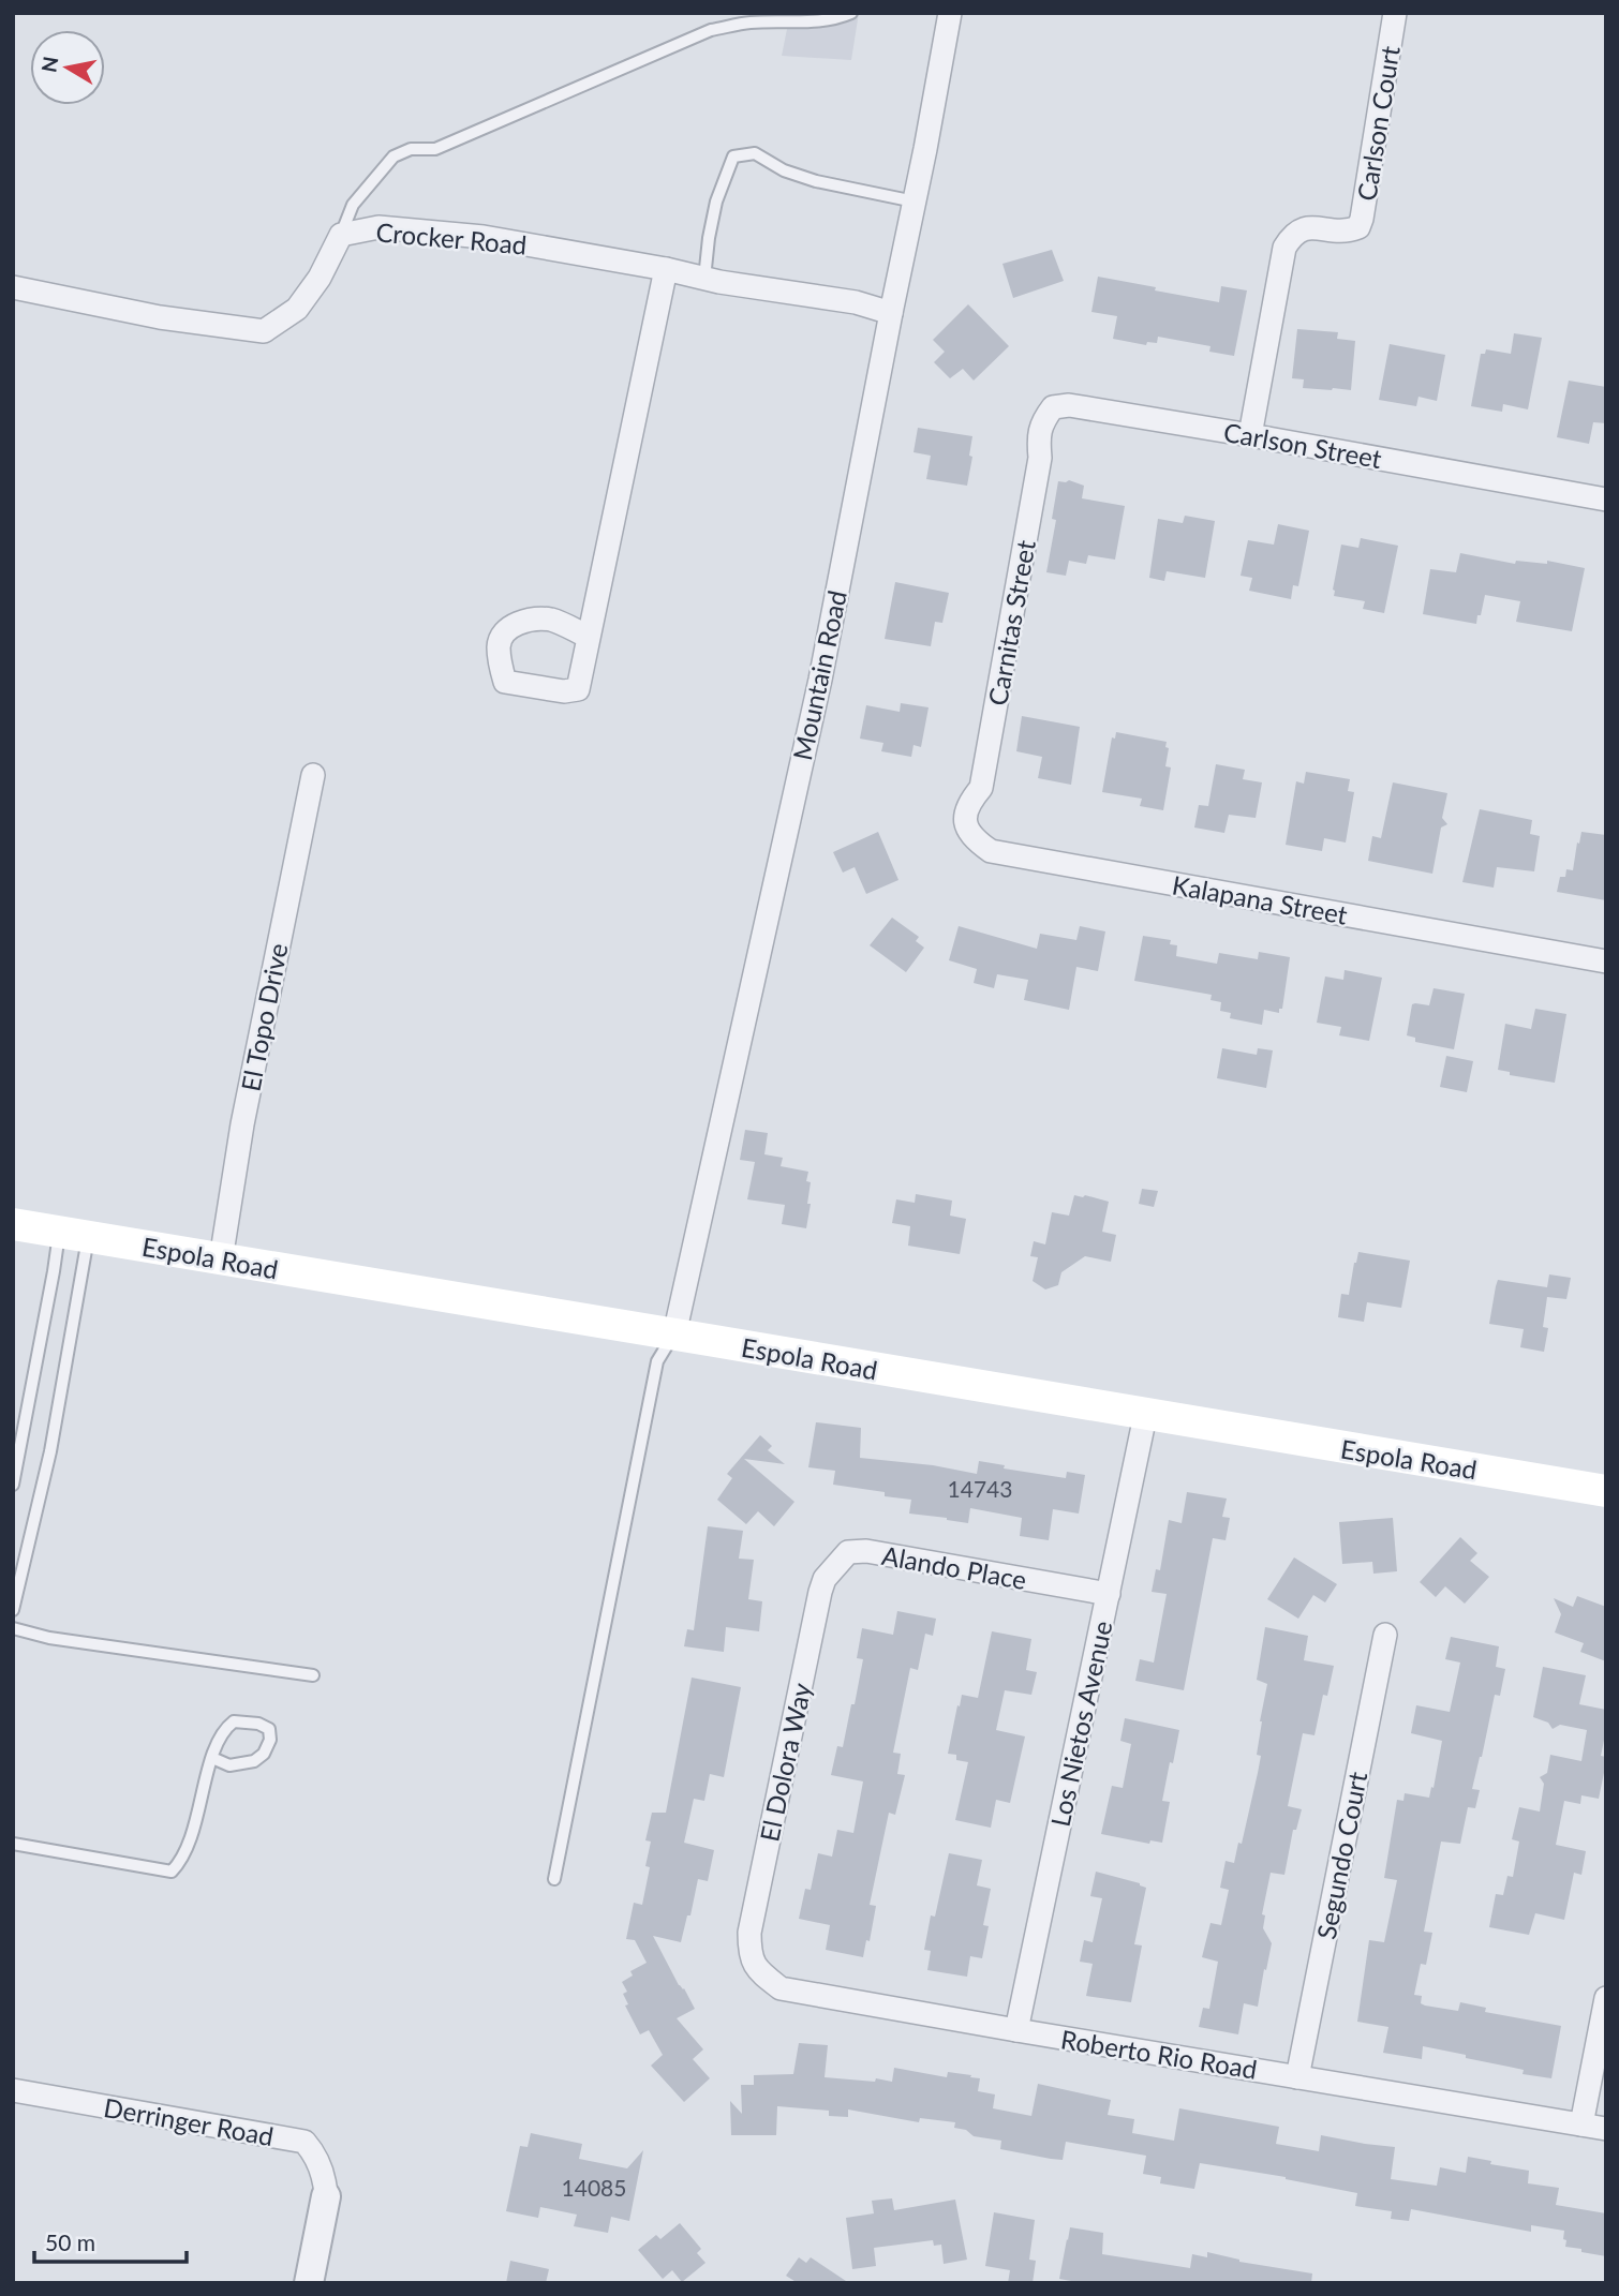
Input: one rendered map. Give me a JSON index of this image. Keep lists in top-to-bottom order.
{
  "streets": {
    "main road": ["Espola Road"],
    "street": [
      "Carlson Court",
      "Crocker Road",
      "Carlson Street",
      "Carnitas Street",
      "Mountain Road",
      "Kalapana Street",
      "El Topo Drive",
      "Alando Place",
      "Los Nietos Avenue",
      "El Dolora Way",
      "Segundo Court",
      "Roberto Rio Road",
      "Derringer Road"
    ]
  },
  "crossings": [
    ["Carlson Court", "Carlson Street"],
    ["Crocker Road", "Mountain Road"],
    ["Carlson Street", "Carnitas Street"],
    ["Carnitas Street", "Kalapana Street"],
    ["Mountain Road", "Espola Road"],
    ["El Topo Drive", "Espola Road"],
    ["Espola Road", "Los Nietos Avenue"],
    ["Alando Place", "Los Nietos Avenue"],
    ["Alando Place", "El Dolora Way"],
    ["Los Nietos Avenue", "Roberto Rio Road"],
    ["El Dolora Way", "Roberto Rio Road"],
    ["Segundo Court", "Roberto Rio Road"]
  ],
  "house_numbers": ["14743", "14085"],
  "scale_bar": "50 m",
  "north": "left"
}
